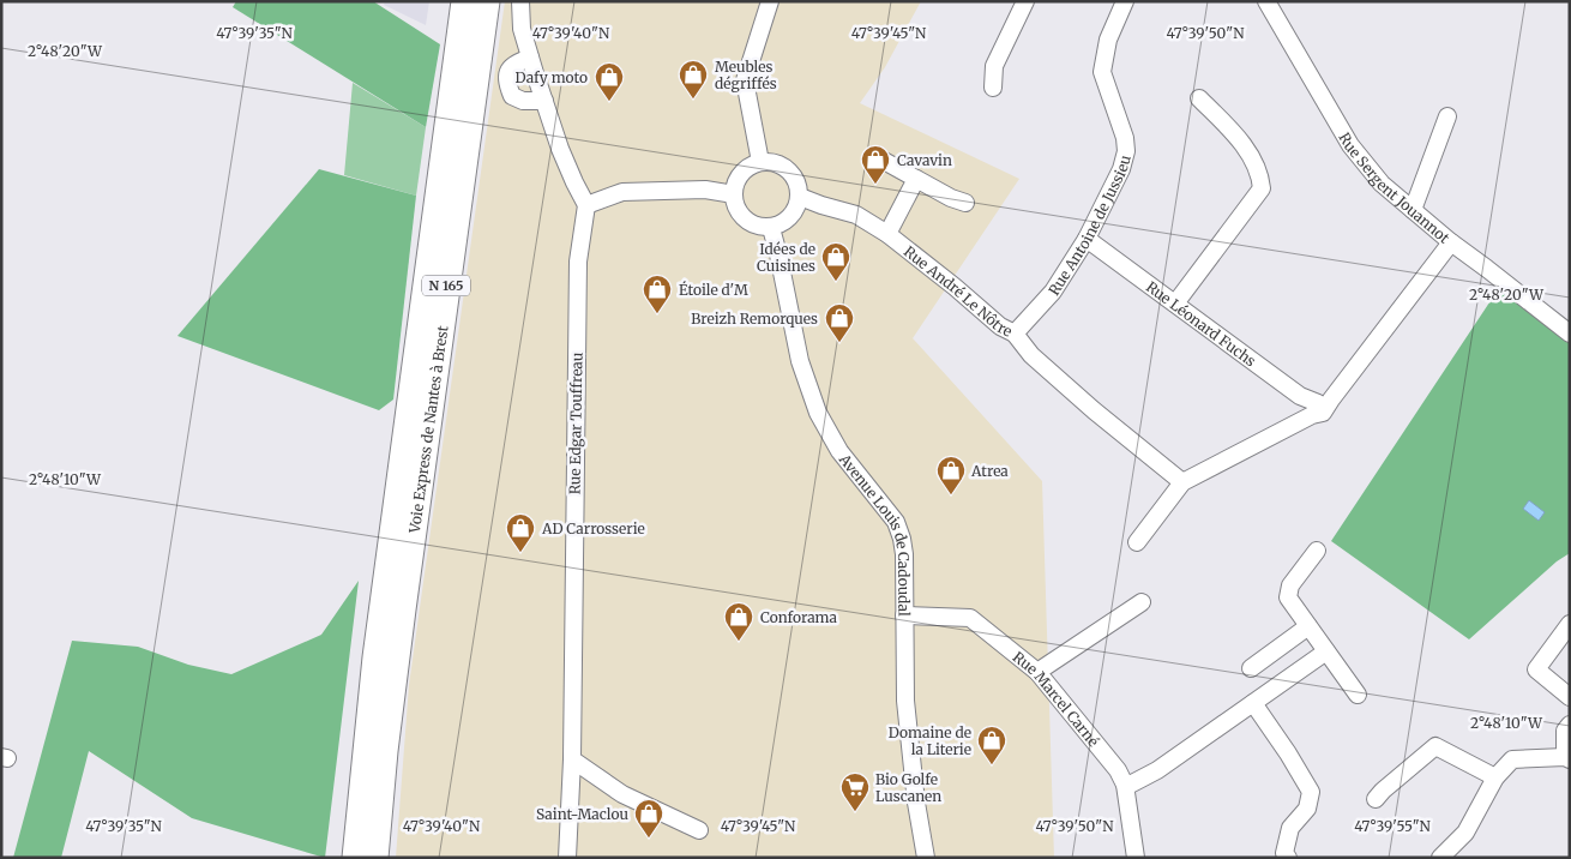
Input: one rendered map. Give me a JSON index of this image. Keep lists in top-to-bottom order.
{
  "streets": {
    "highway": ["N 165", "Voie Express de Nantes à Brest"],
    "street": [
      "Rue Sergent Jouannot",
      "Rue Antoine de Jussieu",
      "Rue André Le Nôtre",
      "Rue Léonard Fuchs",
      "Rue Edgar Touffreau",
      "Avenue Louis de Cadoudal",
      "Rue Marcel Carné"
    ]
  },
  "crossings": [
    ["Rue Antoine de Jussieu", "Rue André Le Nôtre"],
    ["Rue Antoine de Jussieu", "Rue Léonard Fuchs"],
    ["Rue André Le Nôtre", "Avenue Louis de Cadoudal"],
    ["Avenue Louis de Cadoudal", "Rue Marcel Carné"]
  ],
  "places": {
    "shop": [
      "Meubles dégriffés",
      "Dafy moto",
      "Cavavin",
      "Idées de Cuisines",
      "Étoile d'M",
      "Breizh Remorques",
      "Atrea",
      "AD Carrosserie",
      "Conforama",
      "Domaine de la Literie",
      "Saint-Maclou"
    ],
    "supermarket": ["Bio Golfe Luscanen"]
  },
  "coordinates": [
    "47°39'35\"N",
    "47°39'40\"N",
    "47°39'45\"N",
    "47°39'50\"N",
    "2°48'20\"W",
    "2°48'10\"W",
    "47°39'55\"N"
  ]
}
